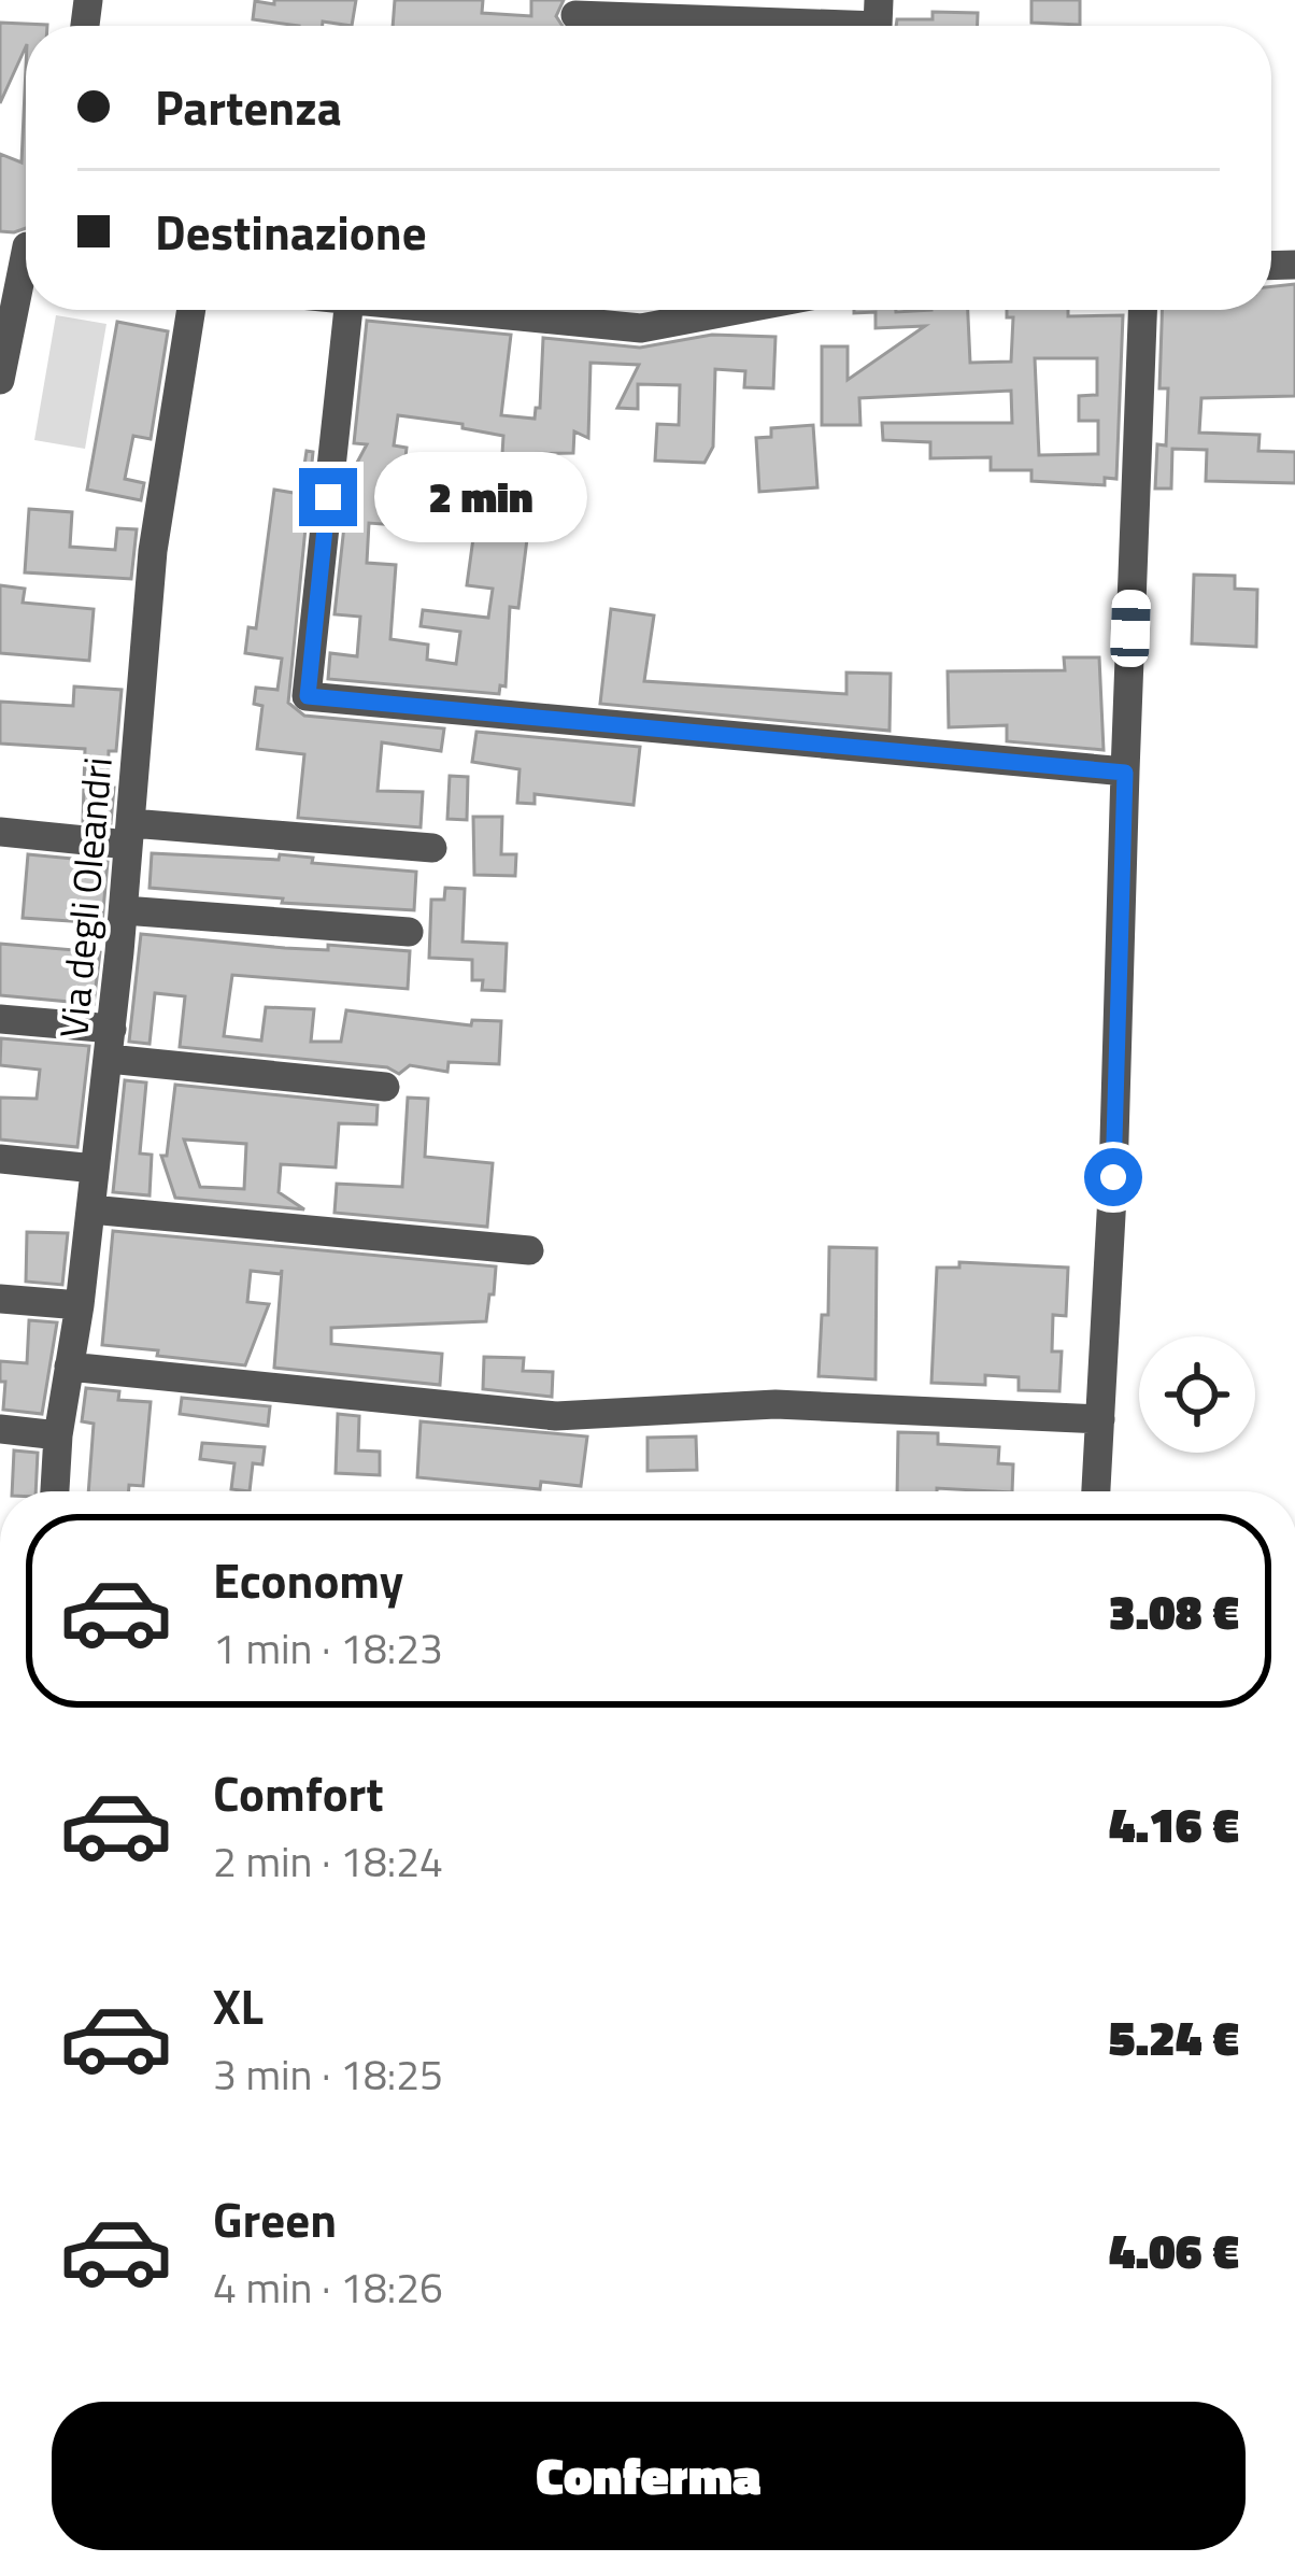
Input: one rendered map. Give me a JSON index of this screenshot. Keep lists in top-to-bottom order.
{
  "streets": {
    "street": ["Via degli Oleandri"]
  },
  "page": {
    "banner": ["Partenza", "Destinazione"],
    "bubble": "2 min",
    "list": [
      {
        "name": "Economy",
        "note": "1 min · 18:23",
        "value": "3.08 €"
      },
      {
        "name": "Comfort",
        "note": "2 min · 18:24",
        "value": "4.16 €"
      },
      {
        "name": "XL",
        "note": "3 min · 18:25",
        "value": "5.24 €"
      },
      {
        "name": "Green",
        "note": "4 min · 18:26",
        "value": "4.06 €"
      }
    ],
    "buttons": "Conferma"
  }
}
